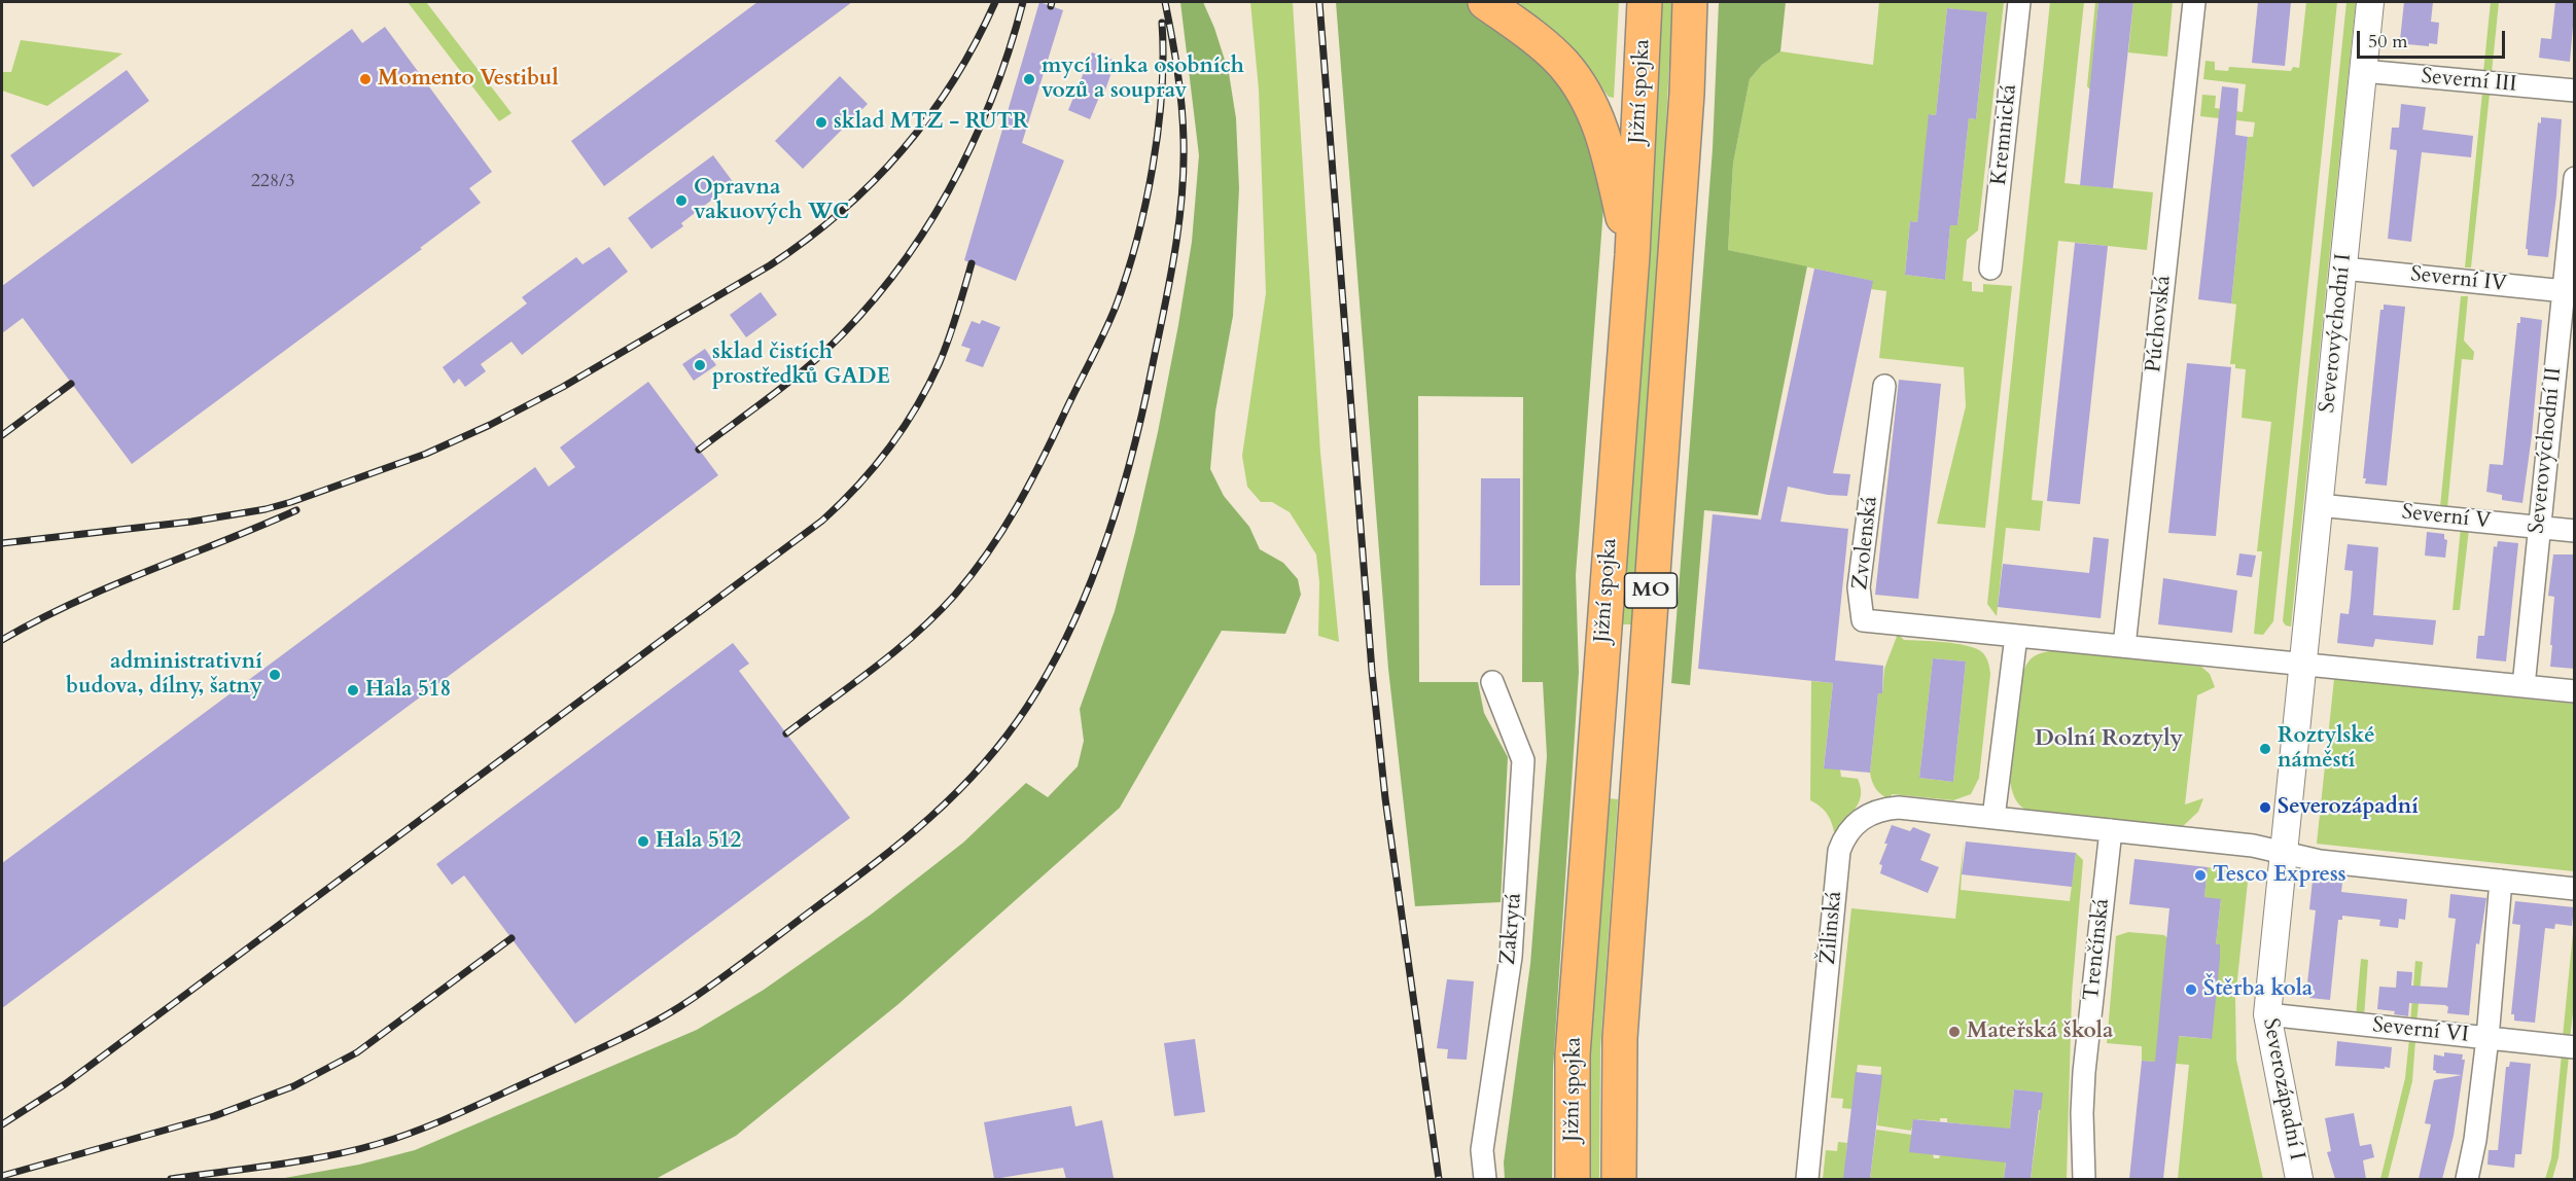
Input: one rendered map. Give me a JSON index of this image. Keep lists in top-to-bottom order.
{
  "streets": {
    "highway": ["Jižní spojka", "MO"],
    "street": [
      "Severní III",
      "Kremnická",
      "Severní IV",
      "Púchovská",
      "Severovýchodní I",
      "Severovýchodní II",
      "Severní V",
      "Zvolenská",
      "Žilinská",
      "Zakrytá",
      "Trenčínská",
      "Severní VI",
      "Severozápadní I"
    ]
  },
  "crossings": [
    ["Severní III", "Severovýchodní I"],
    ["Severní IV", "Severovýchodní I"],
    ["Severní IV", "Severovýchodní II"],
    ["Severovýchodní I", "Severní V"],
    ["Severovýchodní II", "Severní V"],
    ["Severní VI", "Severozápadní I"]
  ],
  "districts": ["Dolní Roztyly"],
  "places": [
    "Momento Vestibul",
    "mycí linka osobních vozů a souprav",
    "sklad MTZ - RUTR",
    "Opravna vakuových WC",
    "sklad čistích prostředků GADE",
    "administrativní budova, dílny, šatny",
    "Hala 518",
    "Roztylské náměstí",
    "Severozápadní",
    "Hala 512",
    "Tesco Express",
    "Štěrba kola",
    "Mateřská škola"
  ],
  "house_numbers": ["228/3"],
  "scale_bar": "50 m"
}
